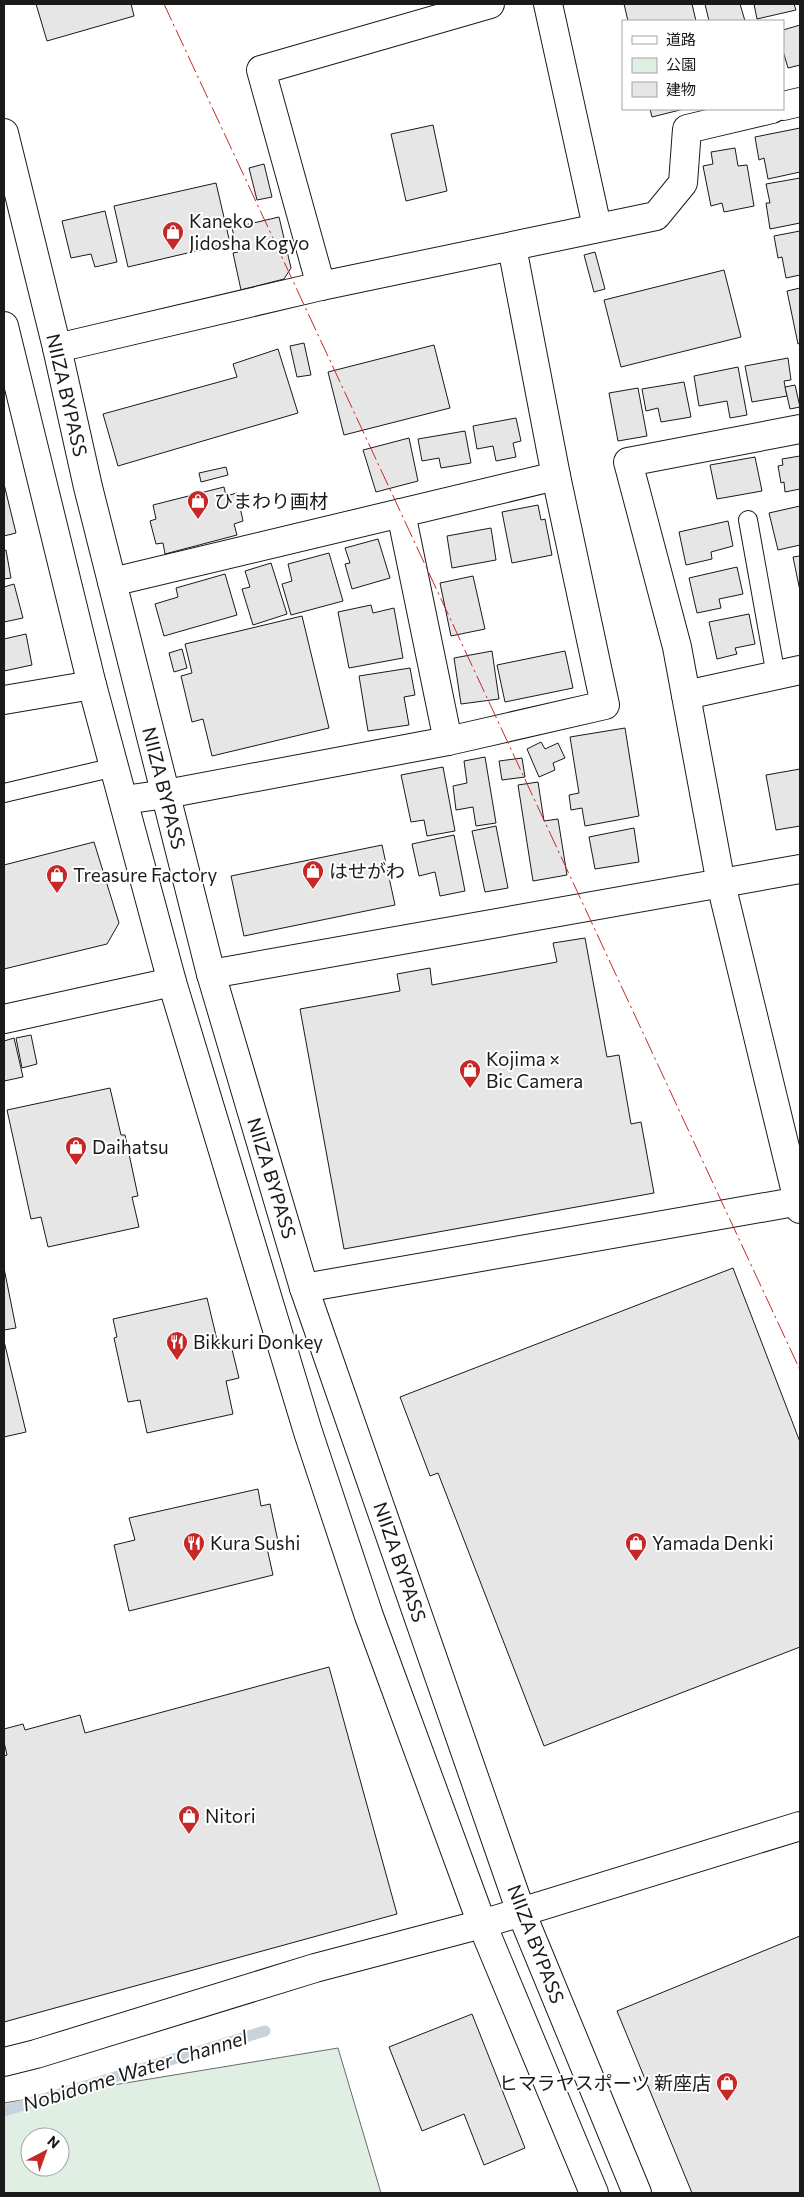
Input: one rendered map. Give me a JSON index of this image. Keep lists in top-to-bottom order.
{
  "streets": {
    "main road": ["NIIZA BYPASS"]
  },
  "water": ["Nobidome Water Channel"],
  "places": {
    "shop": [
      "Kaneko Jidosha Kogyo",
      "ひまわり画材",
      "はせがわ",
      "Treasure Factory",
      "Kojima × Bic Camera",
      "Daihatsu",
      "Yamada Denki",
      "Nitori",
      "ヒマラヤスポーツ 新座店"
    ],
    "restaurant": ["Bikkuri Donkey", "Kura Sushi"]
  },
  "legend": ["道路", "公園", "建物"],
  "north": "top right"
}
